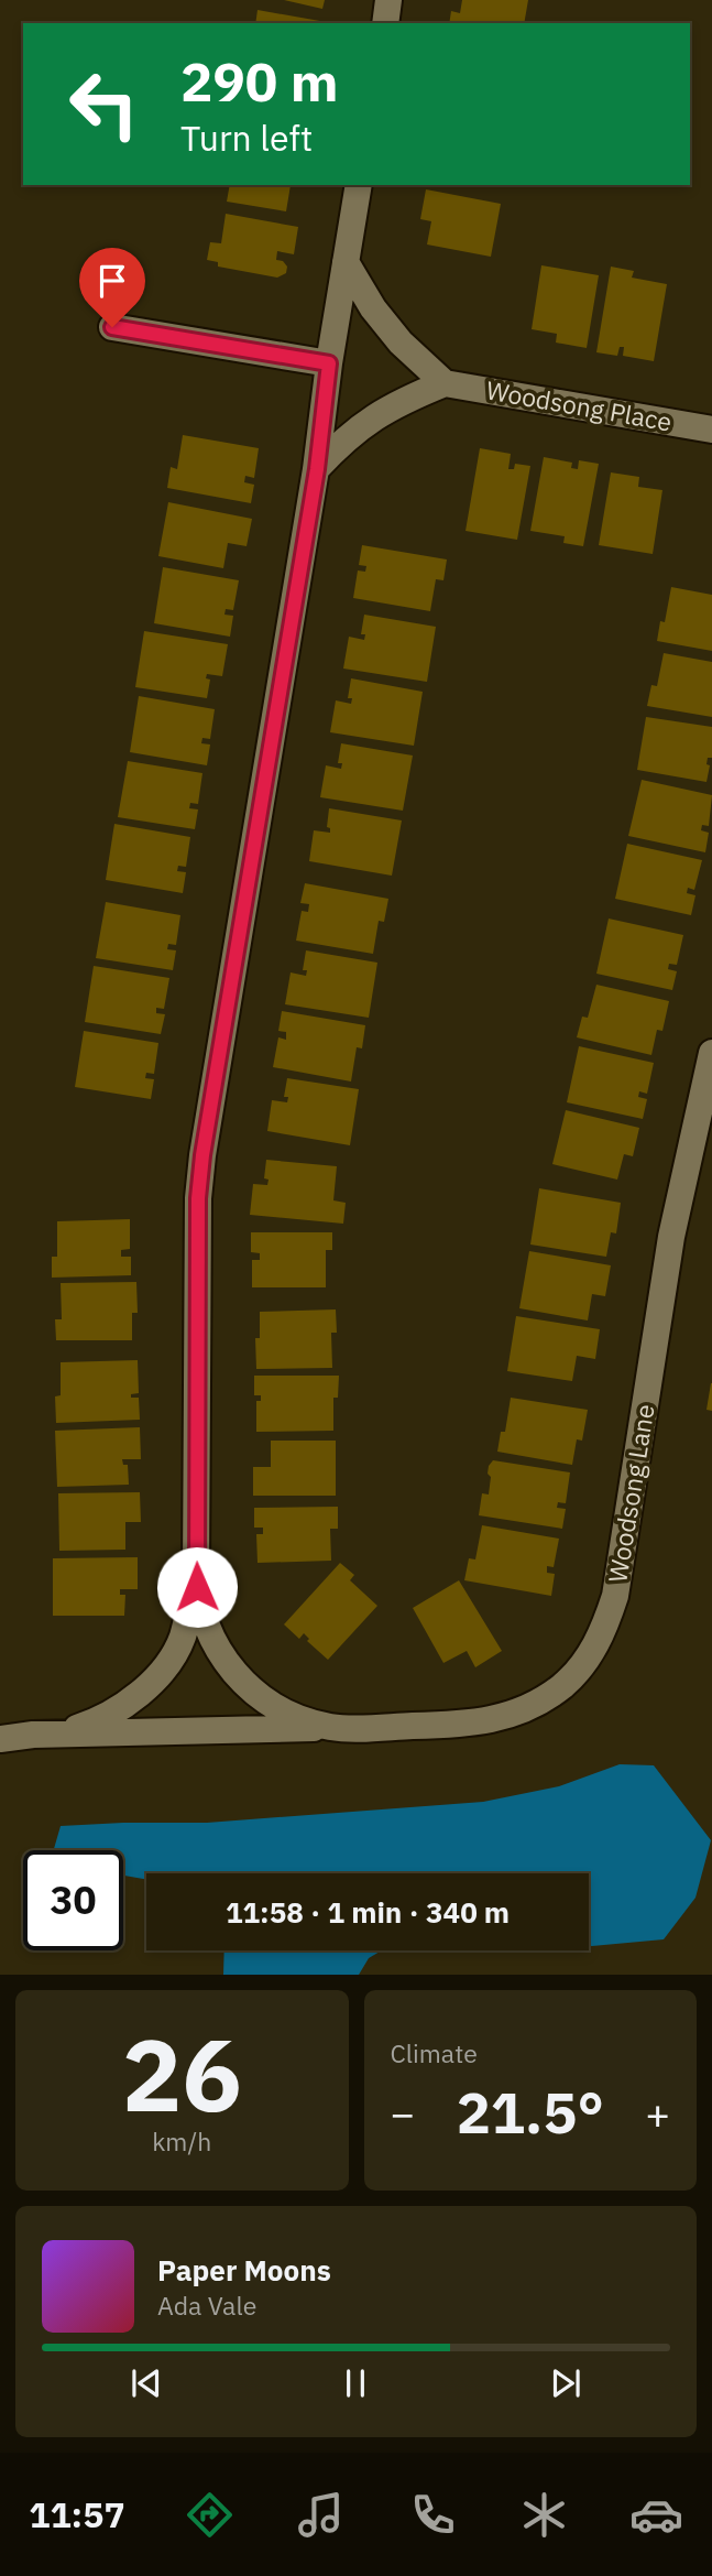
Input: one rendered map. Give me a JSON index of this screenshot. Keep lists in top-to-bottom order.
{
  "streets": {
    "street": ["Woodsong Place", "Woodsong Lane"]
  },
  "page": {
    "turn": ["290 m", "Turn left"],
    "limit": "30",
    "trip": "11:58 · 1 min · 340 m",
    "tile": [
      ["26", "km/h"],
      "Climate"
    ],
    "heat": ["−", "21.5°", "+"],
    "song": ["Paper Moons", "Ada Vale"],
    "tabs": "11:57"
  }
}
